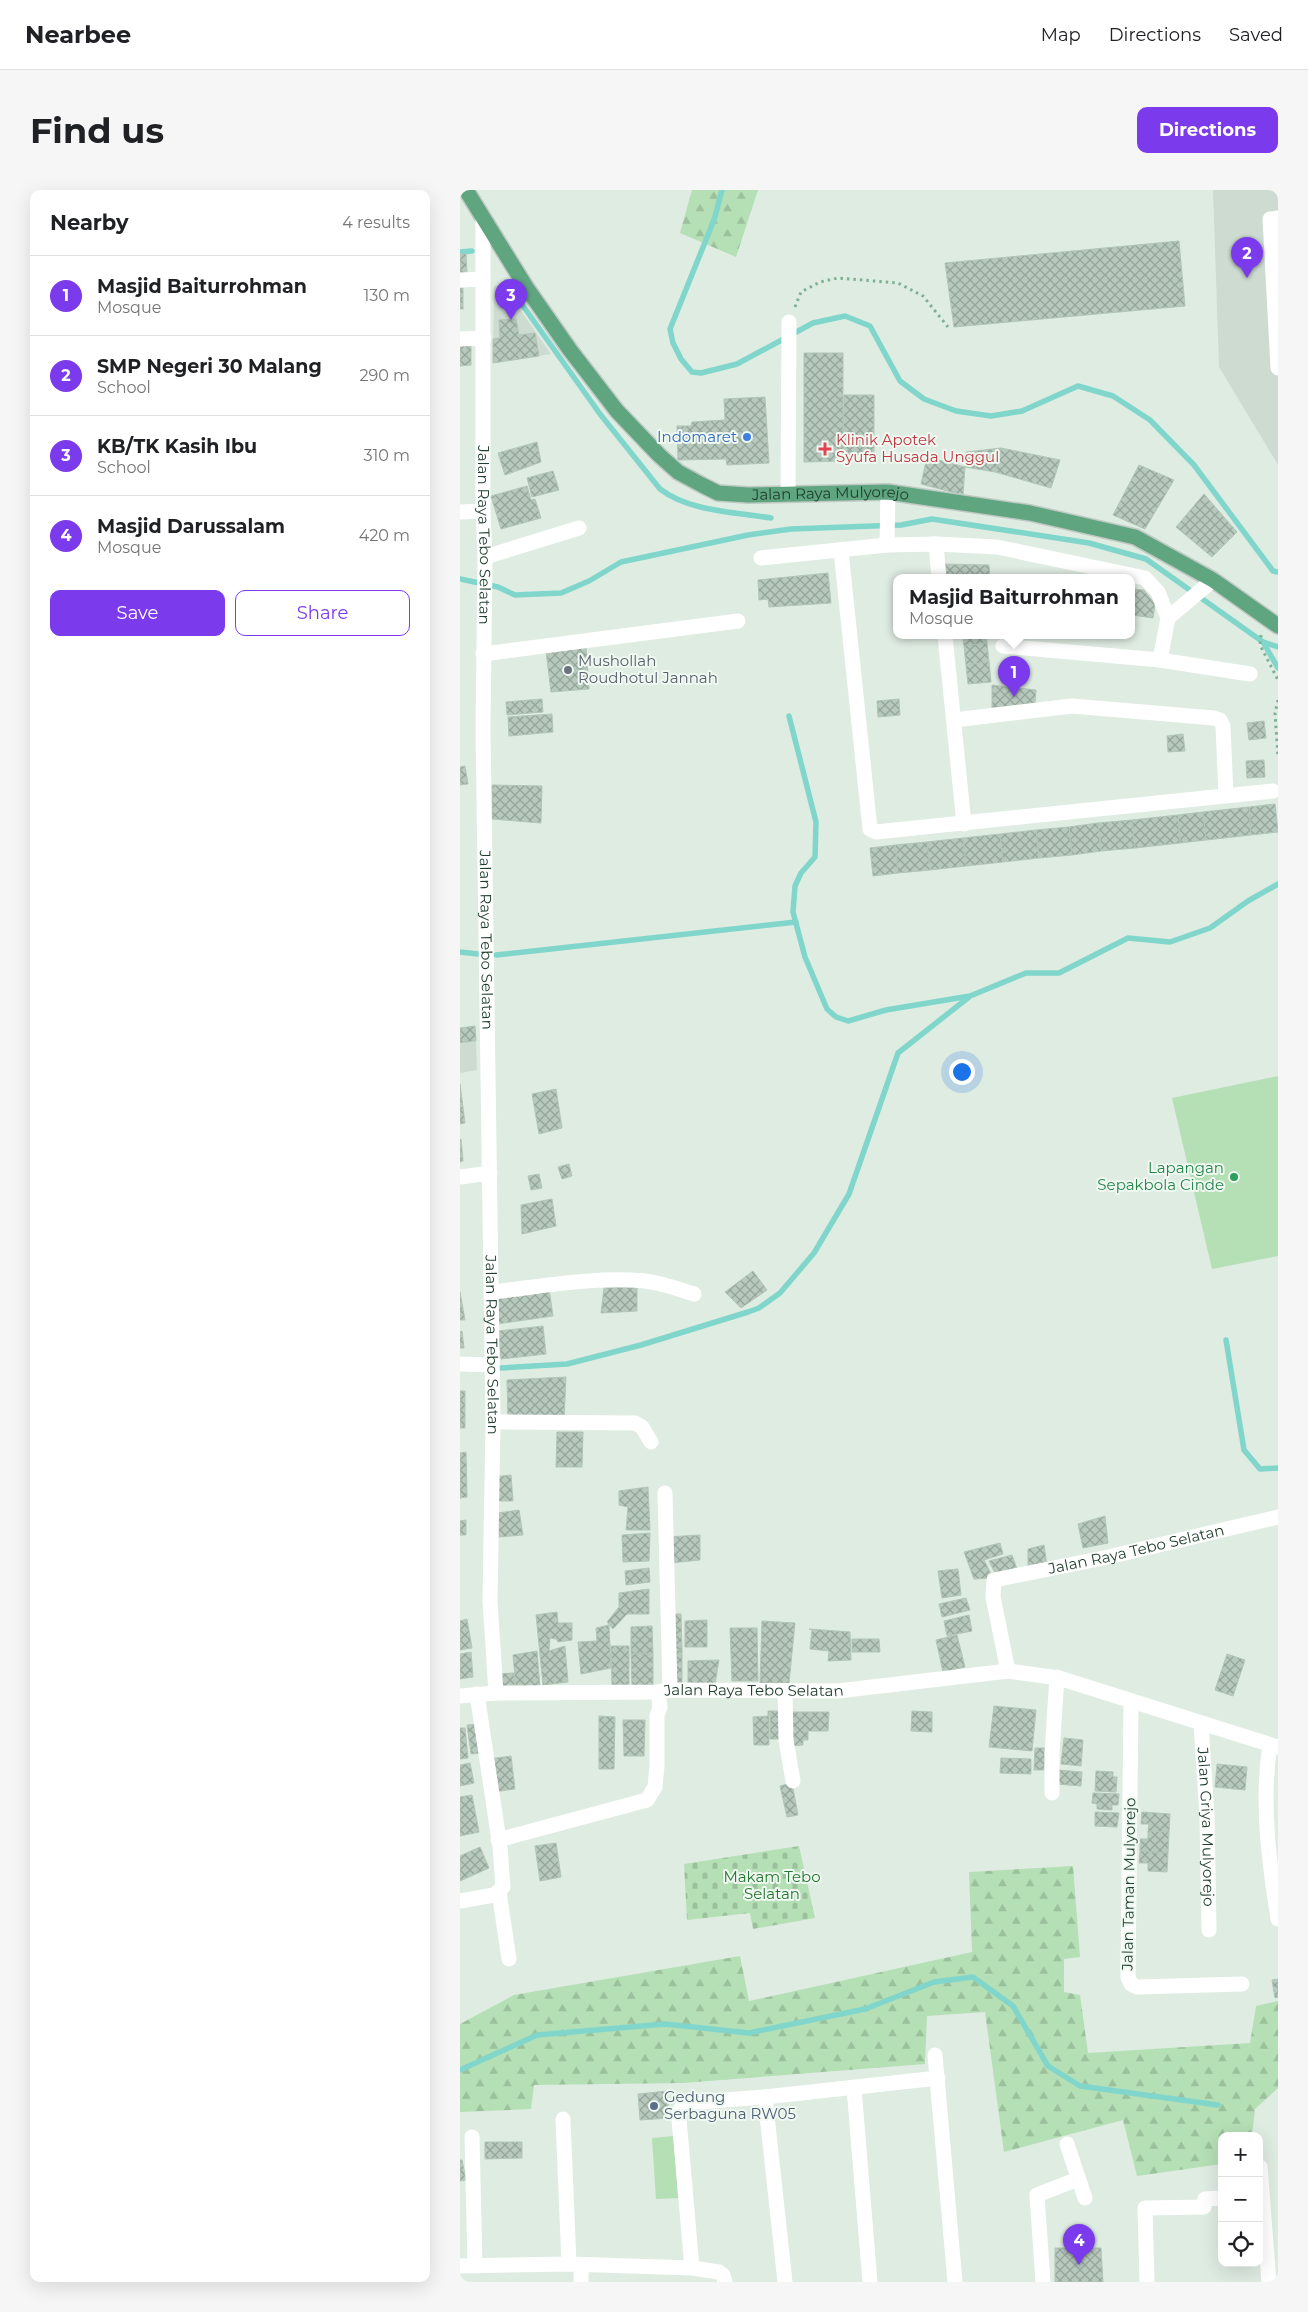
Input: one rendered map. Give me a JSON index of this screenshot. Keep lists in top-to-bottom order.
{
  "streets": {
    "main road": ["Jalan Raya Mulyorejo", "Jalan Raya Tebo Selatan"],
    "street": ["Jalan Griya Mulyorejo", "Jalan Taman Mulyorejo"]
  },
  "crossings": [
    ["Jalan Raya Mulyorejo", "Jalan Raya Tebo Selatan"],
    ["Jalan Raya Tebo Selatan", "Jalan Griya Mulyorejo"],
    ["Jalan Raya Tebo Selatan", "Jalan Taman Mulyorejo"]
  ],
  "parks": ["Makam Tebo Selatan"],
  "places": {
    "other": [
      "Indomaret",
      "Mushollah Roudhotul Jannah",
      "Lapangan Sepakbola Cinde",
      "Gedung Serbaguna RW05"
    ],
    "health": ["Klinik Apotek Syufa Husada Unggul"]
  },
  "page": {
    "header": "Nearbee",
    "nav": ["Map", "Directions", "Saved"],
    "buttons": [
      "Directions",
      ["Save", "Share"]
    ],
    "title": "Find us",
    "heading": ["Nearby", "4 results"],
    "pins": [
      "2",
      "3",
      "1",
      "4"
    ],
    "list": [
      {
        "mark": "1",
        "name": "Masjid Baiturrohman",
        "note": "Mosque",
        "value": "130 m"
      },
      {
        "mark": "2",
        "name": "SMP Negeri 30 Malang",
        "note": "School",
        "value": "290 m"
      },
      {
        "mark": "3",
        "name": "KB/TK Kasih Ibu",
        "note": "School",
        "value": "310 m"
      },
      {
        "mark": "4",
        "name": "Masjid Darussalam",
        "note": "Mosque",
        "value": "420 m"
      }
    ],
    "popup": ["Masjid Baiturrohman", "Mosque"],
    "map_buttons": ["+", "−"]
  }
}
